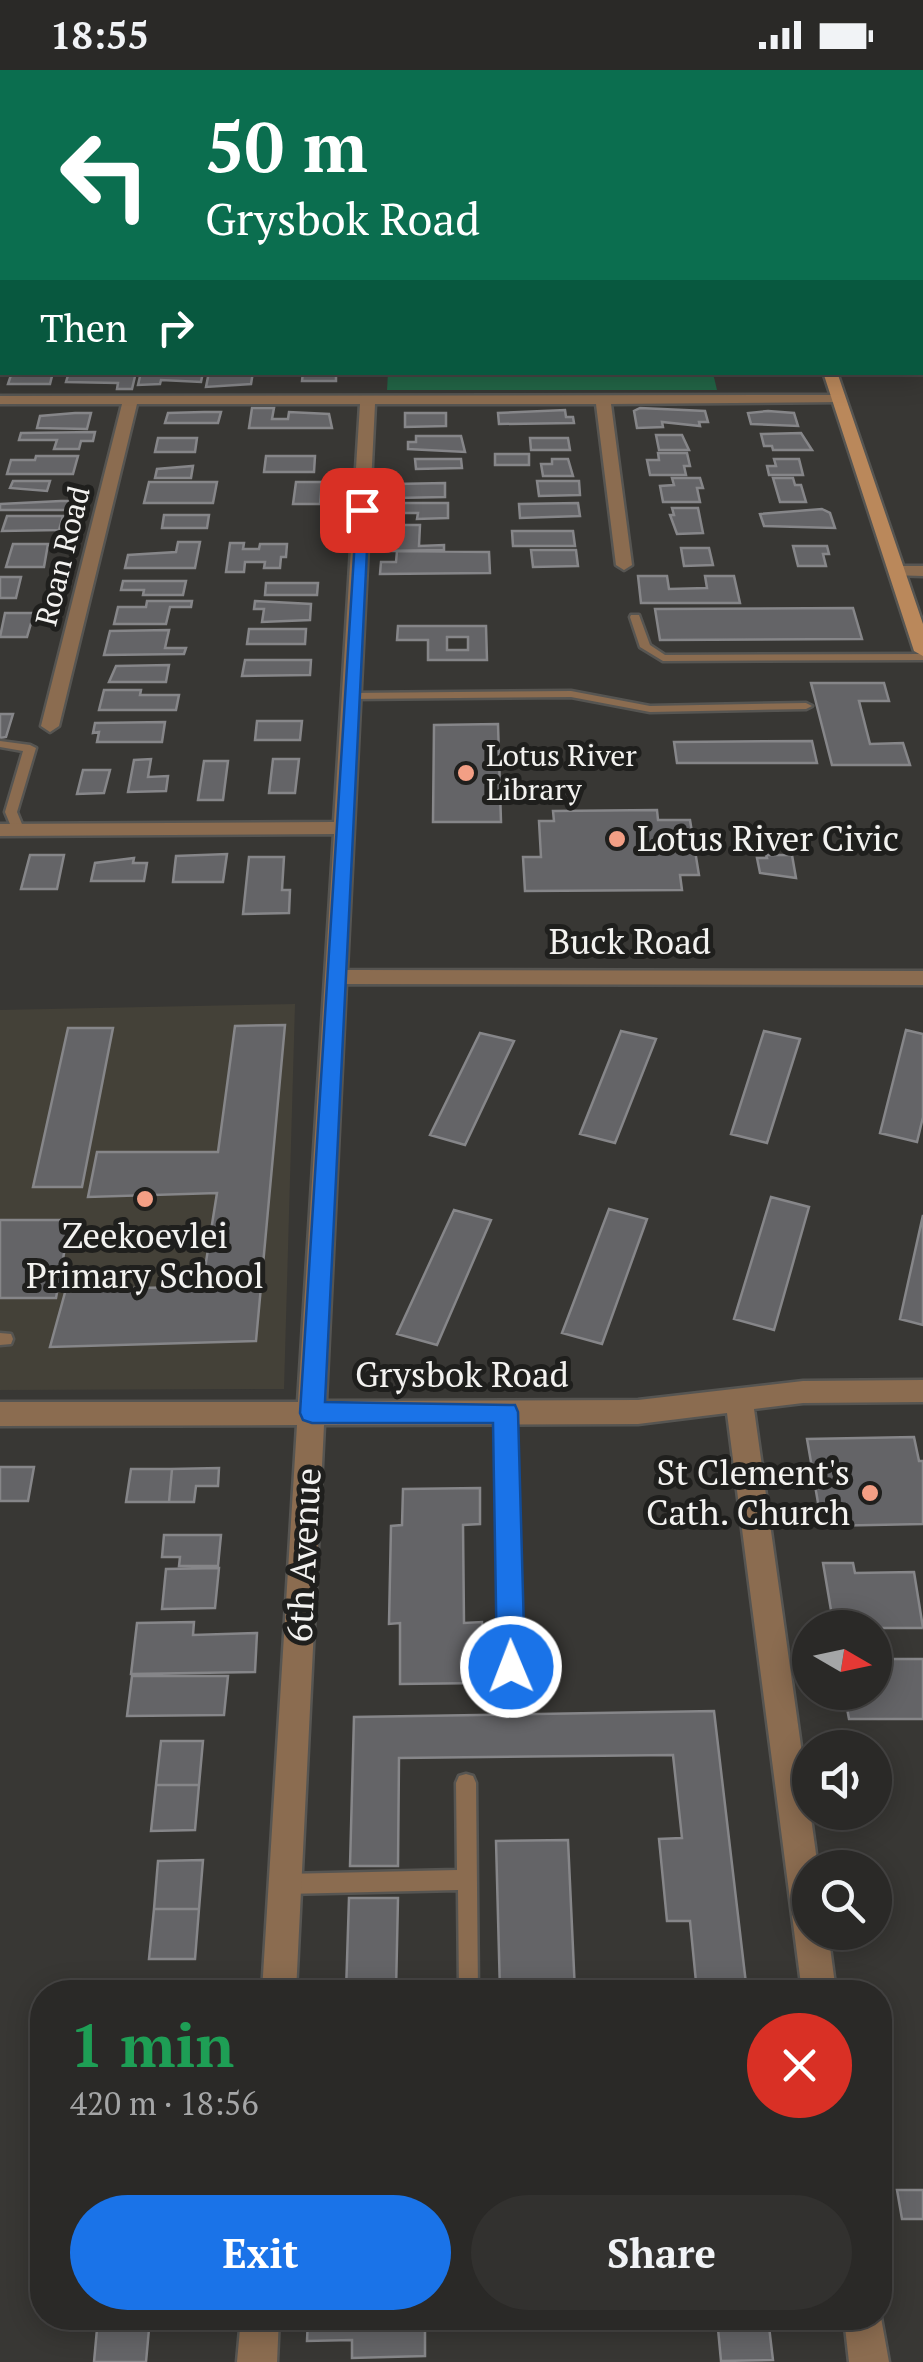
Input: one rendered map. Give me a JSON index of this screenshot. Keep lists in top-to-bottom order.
{
  "streets": {
    "street": [
      "Roan Road",
      "Buck Road",
      "Grysbok Road",
      "6th Avenue"
    ]
  },
  "crossings": [
    ["Buck Road", "6th Avenue"],
    ["Grysbok Road", "6th Avenue"]
  ],
  "places": [
    "Lotus River Library",
    "Lotus River Civic",
    "Zeekoevlei Primary School",
    "St Clement's Cath. Church"
  ],
  "north": "right",
  "page": {
    "status": "18:55",
    "turn": ["50 m", "Grysbok Road"],
    "then": "Then",
    "heading": ["1 min", "420 m · 18:56"],
    "buttons": ["Exit", "Share"]
  }
}
